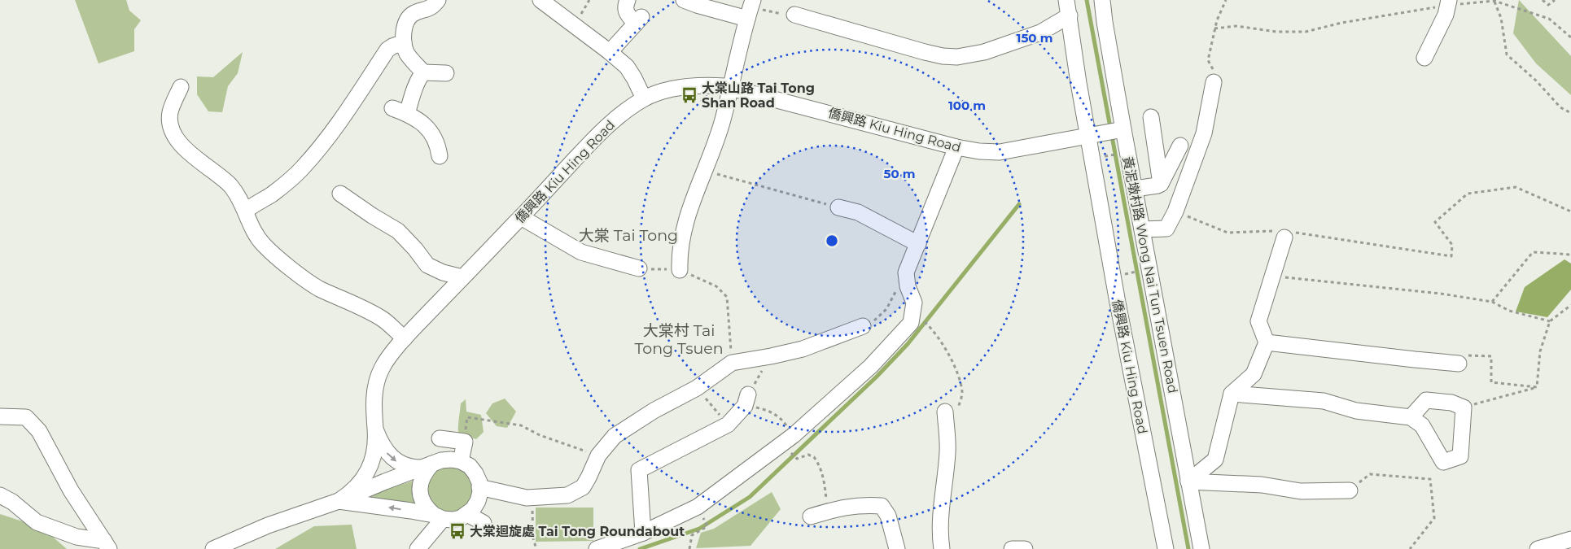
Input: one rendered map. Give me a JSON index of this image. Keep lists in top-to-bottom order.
{
  "streets": {
    "street": ["僑興路 Kiu Hing Road", "黃泥墩村路 Wong Nai Tun Tsuen Road"]
  },
  "crossings": [
    ["僑興路 Kiu Hing Road", "黃泥墩村路 Wong Nai Tun Tsuen Road"]
  ],
  "districts": ["大棠 Tai Tong", "大棠村 Tai Tong Tsuen"],
  "places": {
    "bus stop": ["大棠山路 Tai Tong Shan Road", "大棠迴旋處 Tai Tong Roundabout"]
  },
  "rings": ["150 m", "100 m", "50 m"]
}
